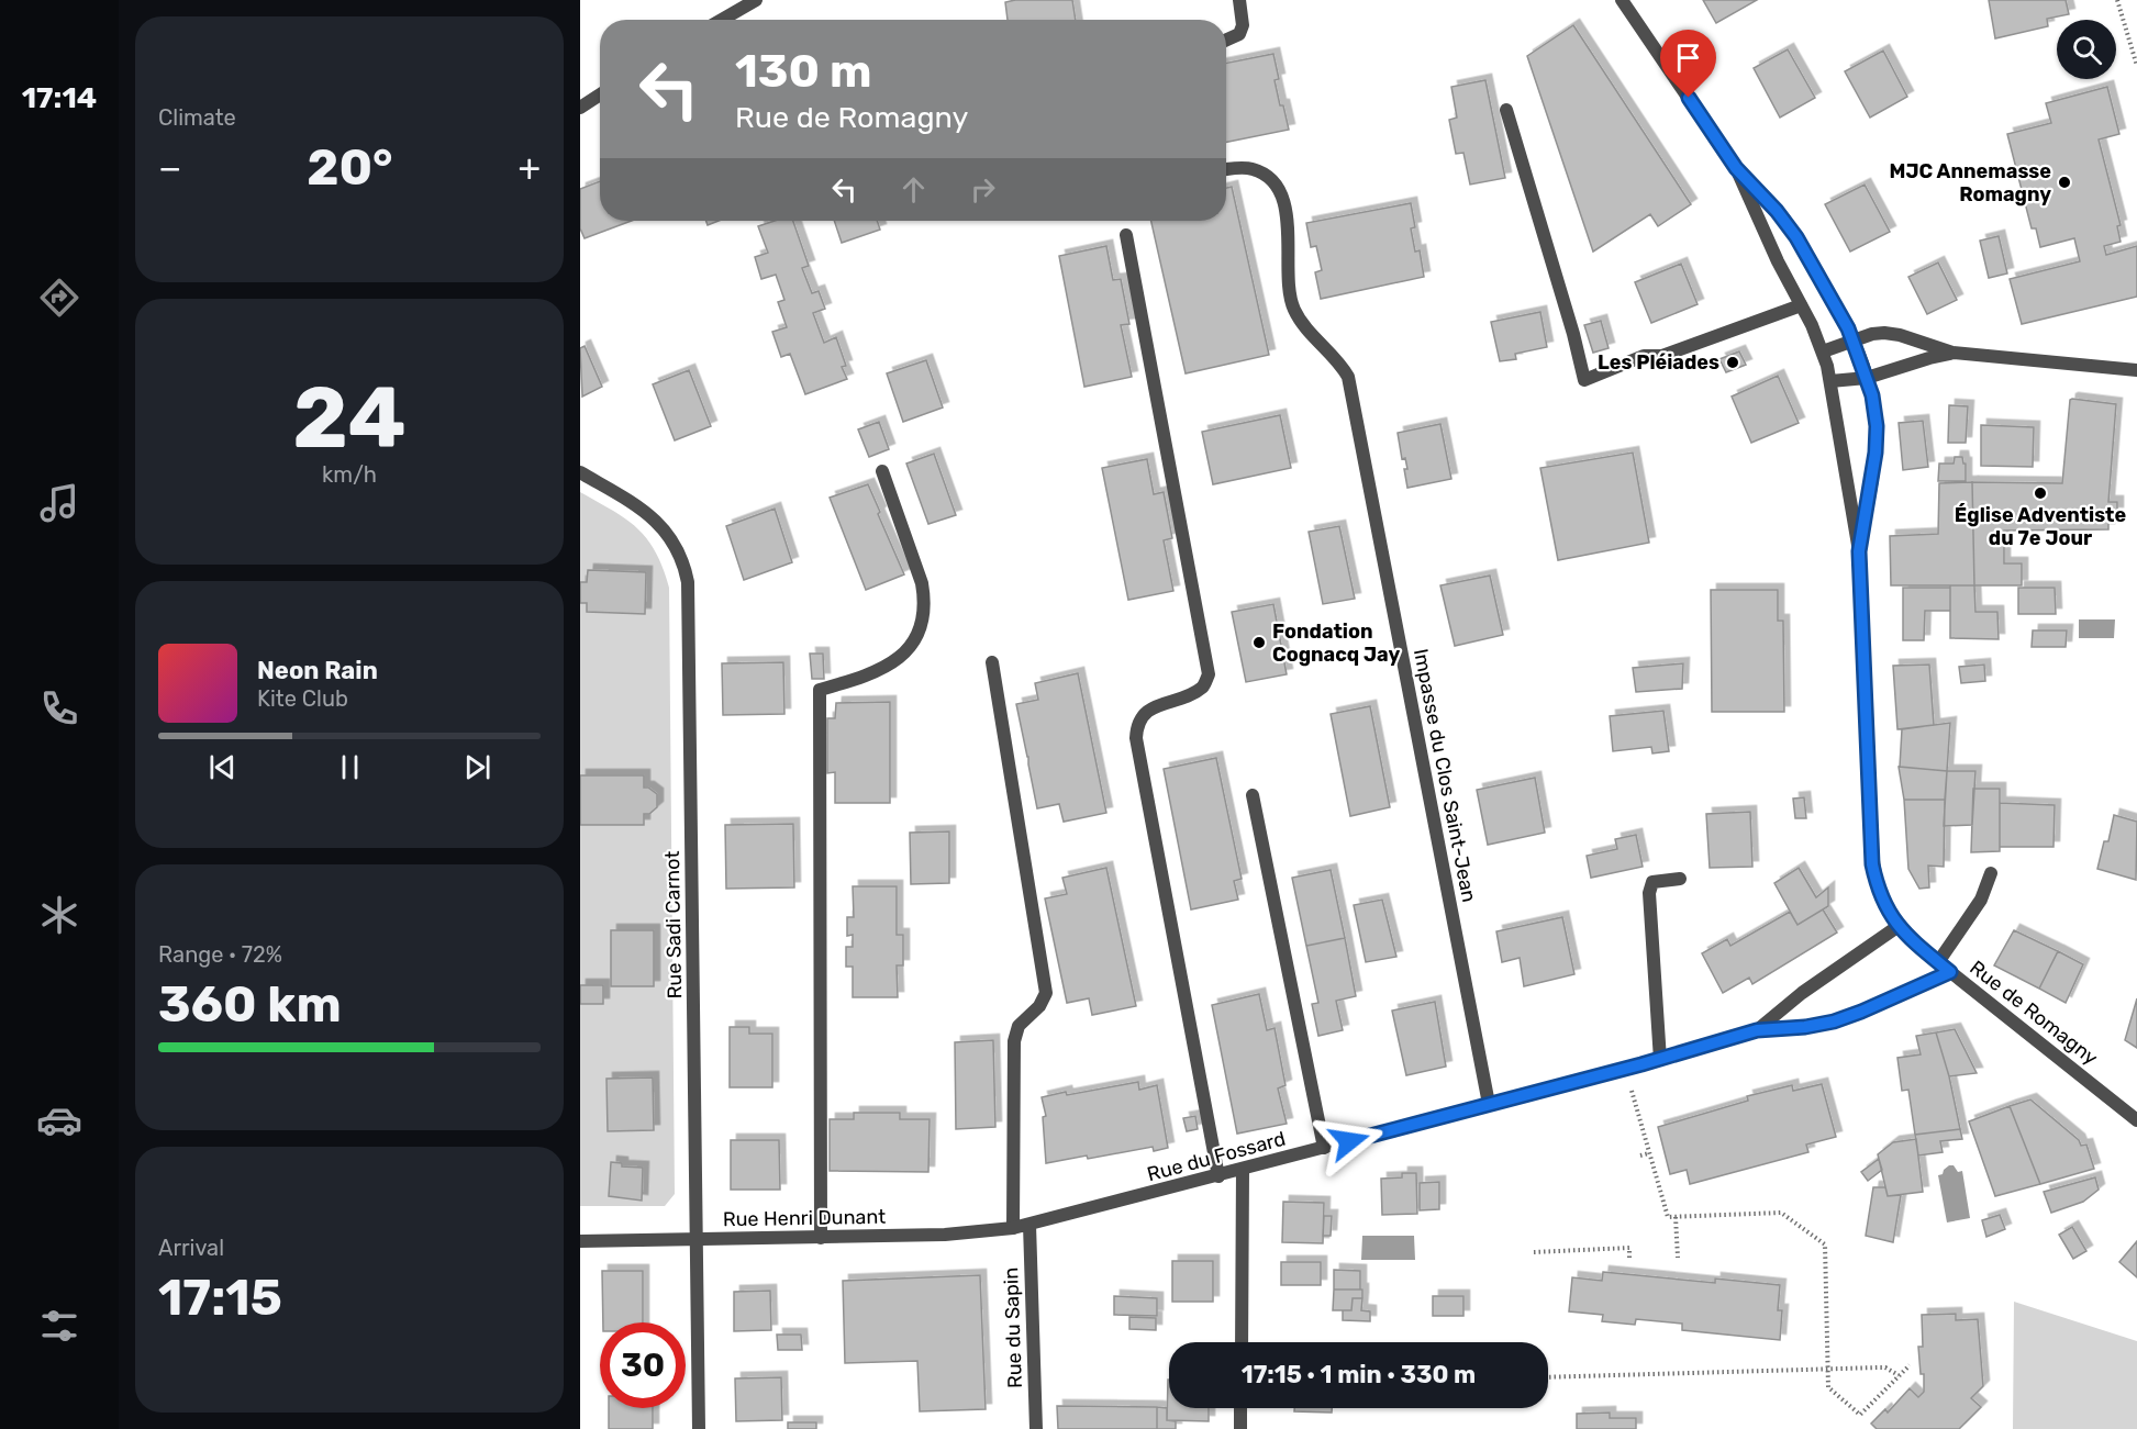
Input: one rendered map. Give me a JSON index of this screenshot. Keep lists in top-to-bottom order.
{
  "streets": {
    "street": [
      "Impasse du Clos Saint-Jean",
      "Rue Sadi Carnot",
      "Rue de Romagny",
      "Rue du Fossard",
      "Rue Henri Dunant",
      "Rue du Sapin"
    ]
  },
  "crossings": [
    ["Impasse du Clos Saint-Jean", "Rue du Fossard"],
    ["Rue Sadi Carnot", "Rue Henri Dunant"],
    ["Rue de Romagny", "Rue du Fossard"],
    ["Rue du Fossard", "Rue Henri Dunant"],
    ["Rue du Fossard", "Rue du Sapin"],
    ["Rue Henri Dunant", "Rue du Sapin"]
  ],
  "places": [
    "MJC Annemasse Romagny",
    "Les Pléiades",
    "Église Adventiste du 7e Jour",
    "Fondation Cognacq Jay"
  ],
  "page": {
    "tabs": "17:14",
    "tile": [
      "Climate",
      ["24", "km/h"],
      ["Range · 72%", "360 km"],
      ["Arrival", "17:15"]
    ],
    "turn": ["130 m", "Rue de Romagny"],
    "heat": ["−", "20°", "+"],
    "song": ["Neon Rain", "Kite Club"],
    "limit": "30",
    "trip": "17:15 · 1 min · 330 m"
  }
}
